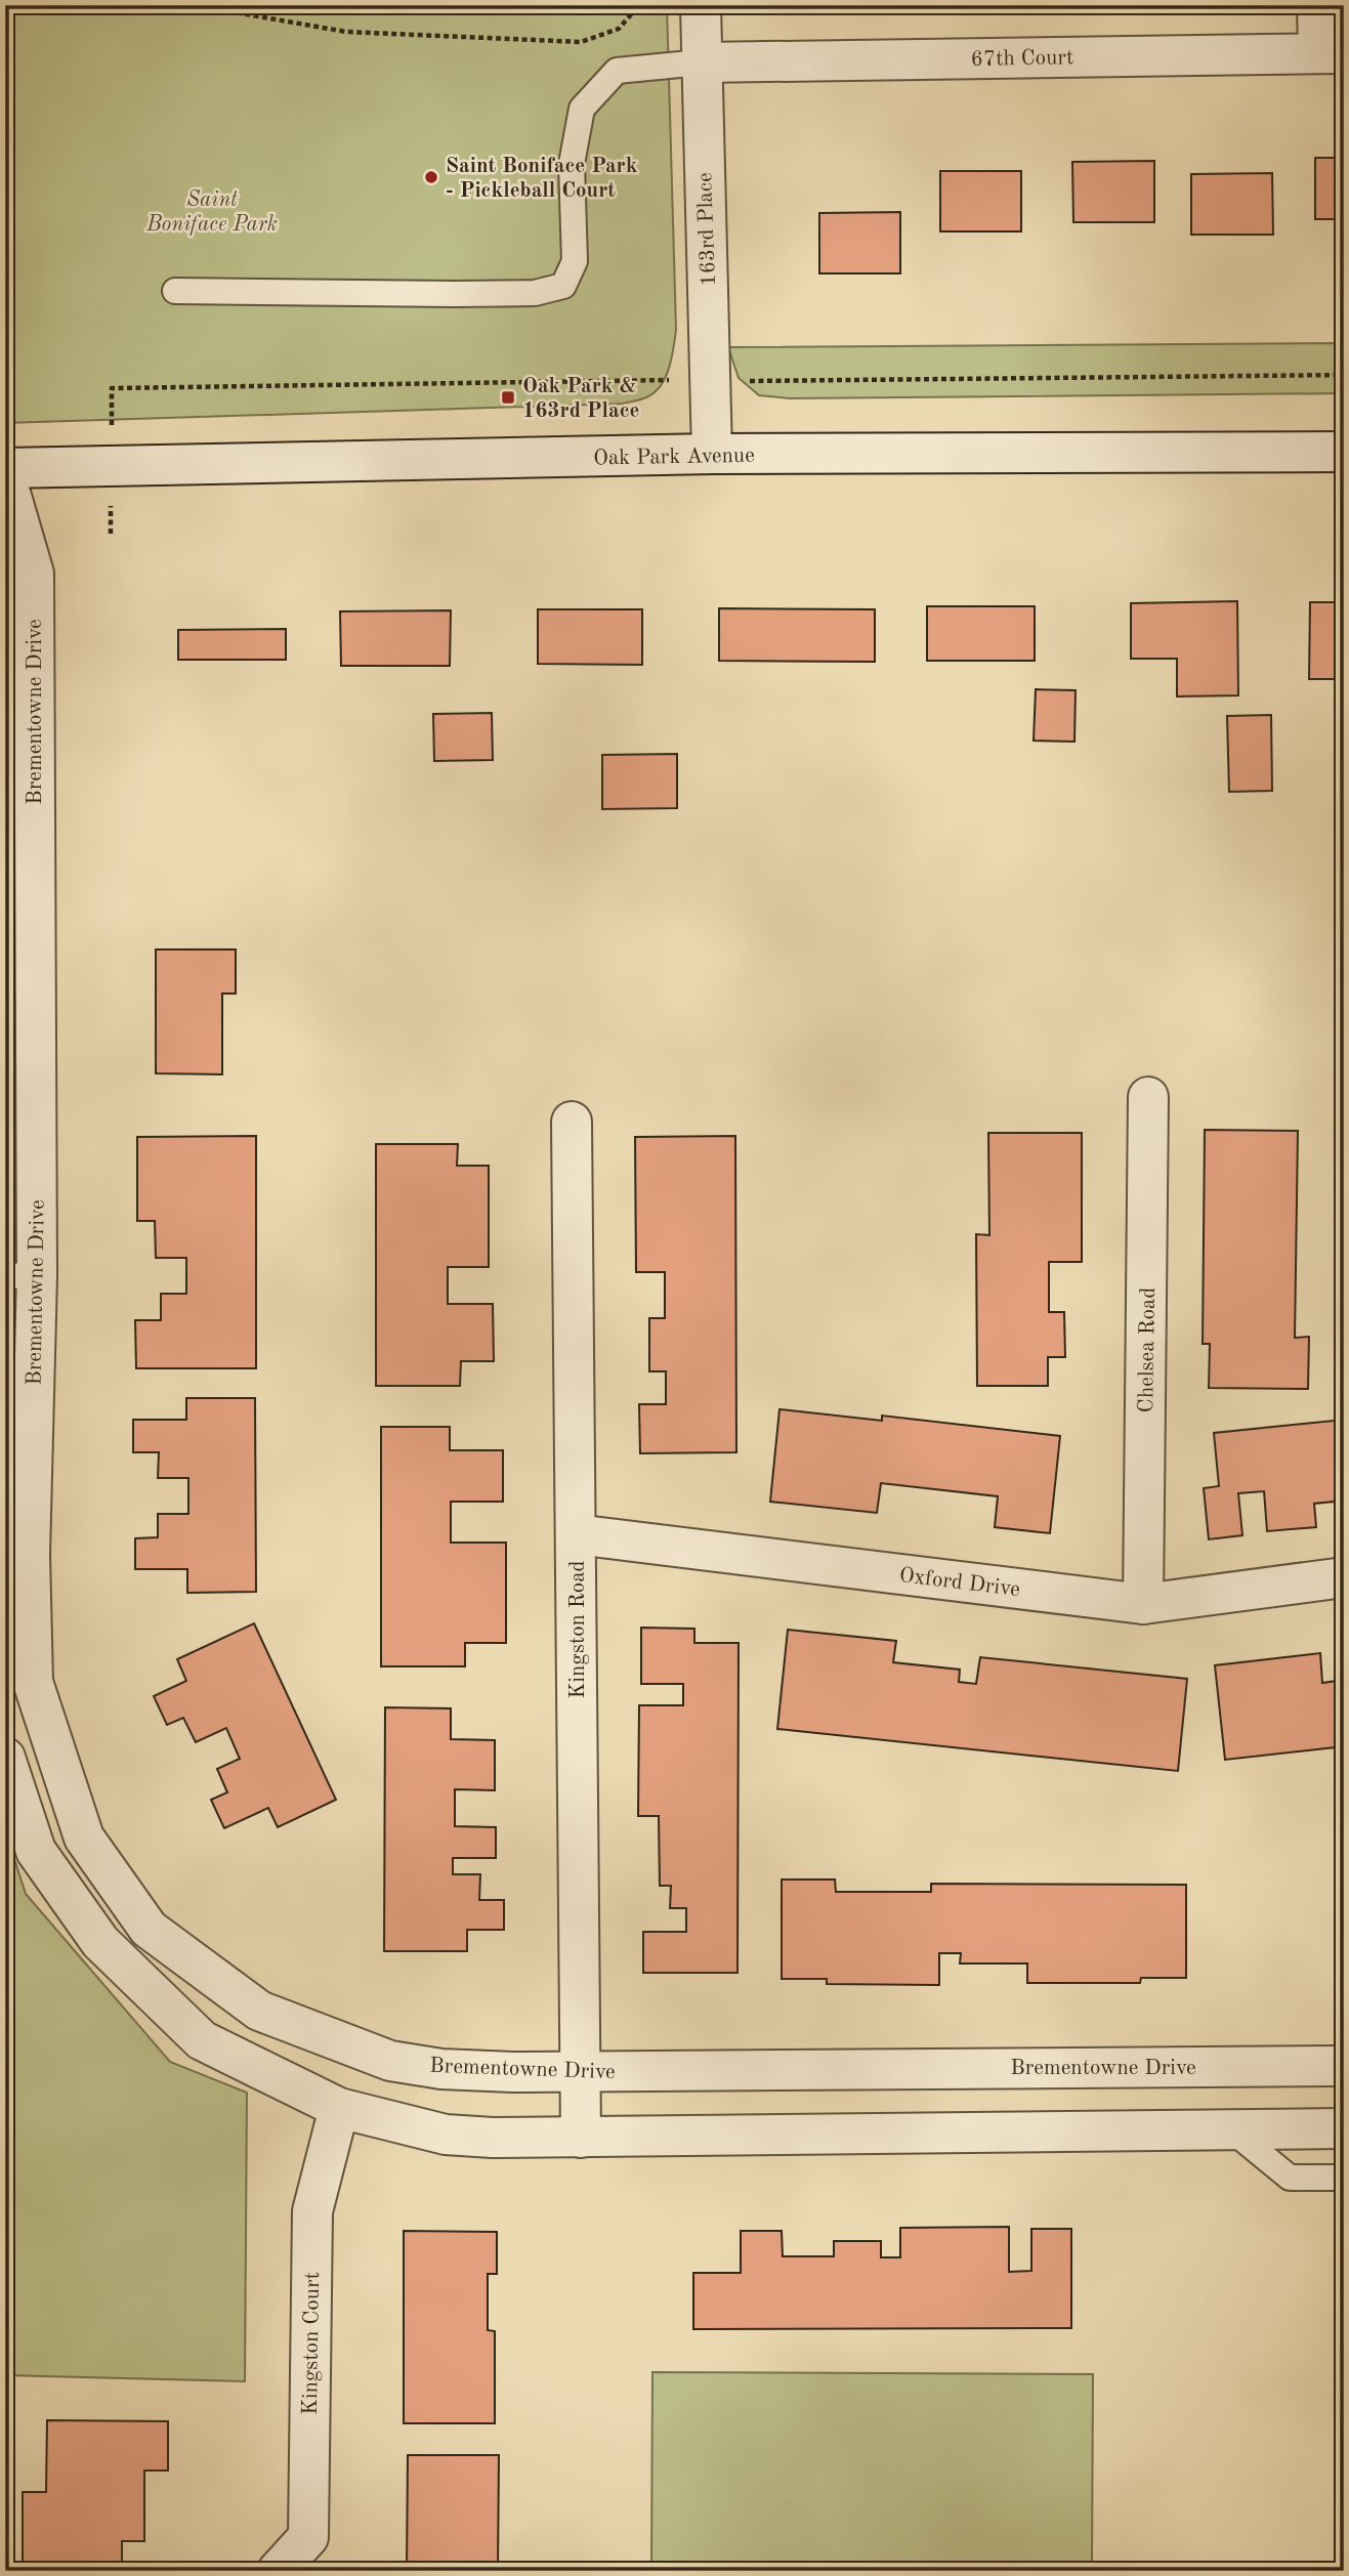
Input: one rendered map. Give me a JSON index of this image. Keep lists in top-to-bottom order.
{
  "streets": {
    "street": [
      "67th Court",
      "163rd Place",
      "Oak Park Avenue",
      "Brementowne Drive",
      "Chelsea Road",
      "Oxford Drive",
      "Kingston Road",
      "Kingston Court"
    ]
  },
  "crossings": [
    ["67th Court", "163rd Place"],
    ["163rd Place", "Oak Park Avenue"],
    ["Brementowne Drive", "Kingston Road"],
    ["Chelsea Road", "Oxford Drive"],
    ["Oxford Drive", "Kingston Road"]
  ],
  "parks": ["Saint Boniface Park"],
  "places": {
    "other": ["Saint Boniface Park - Pickleball Court"],
    "transit": ["Oak Park & 163rd Place"]
  }
}
